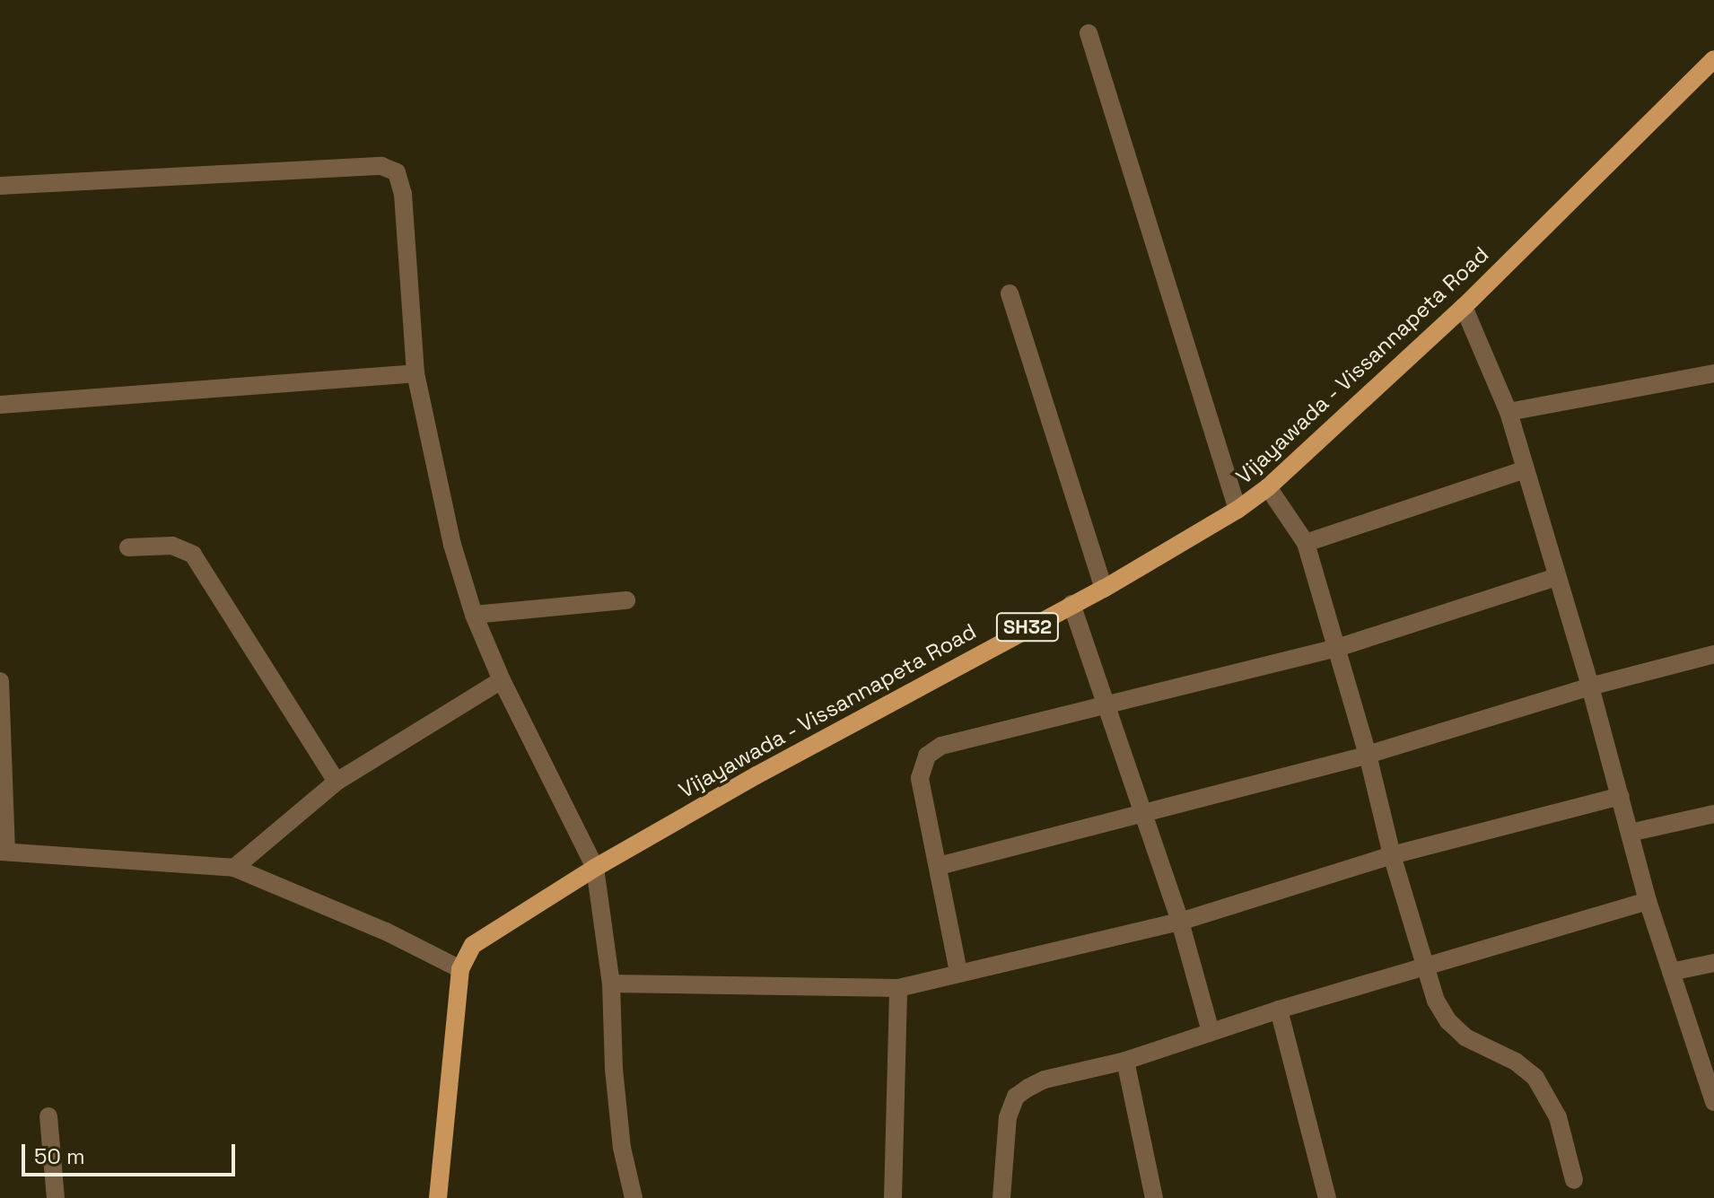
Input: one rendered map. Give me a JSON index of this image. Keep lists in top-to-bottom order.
{
  "streets": {
    "main road": ["Vijayawada - Vissannapeta Road", "SH32"]
  },
  "scale_bar": "50 m"
}
